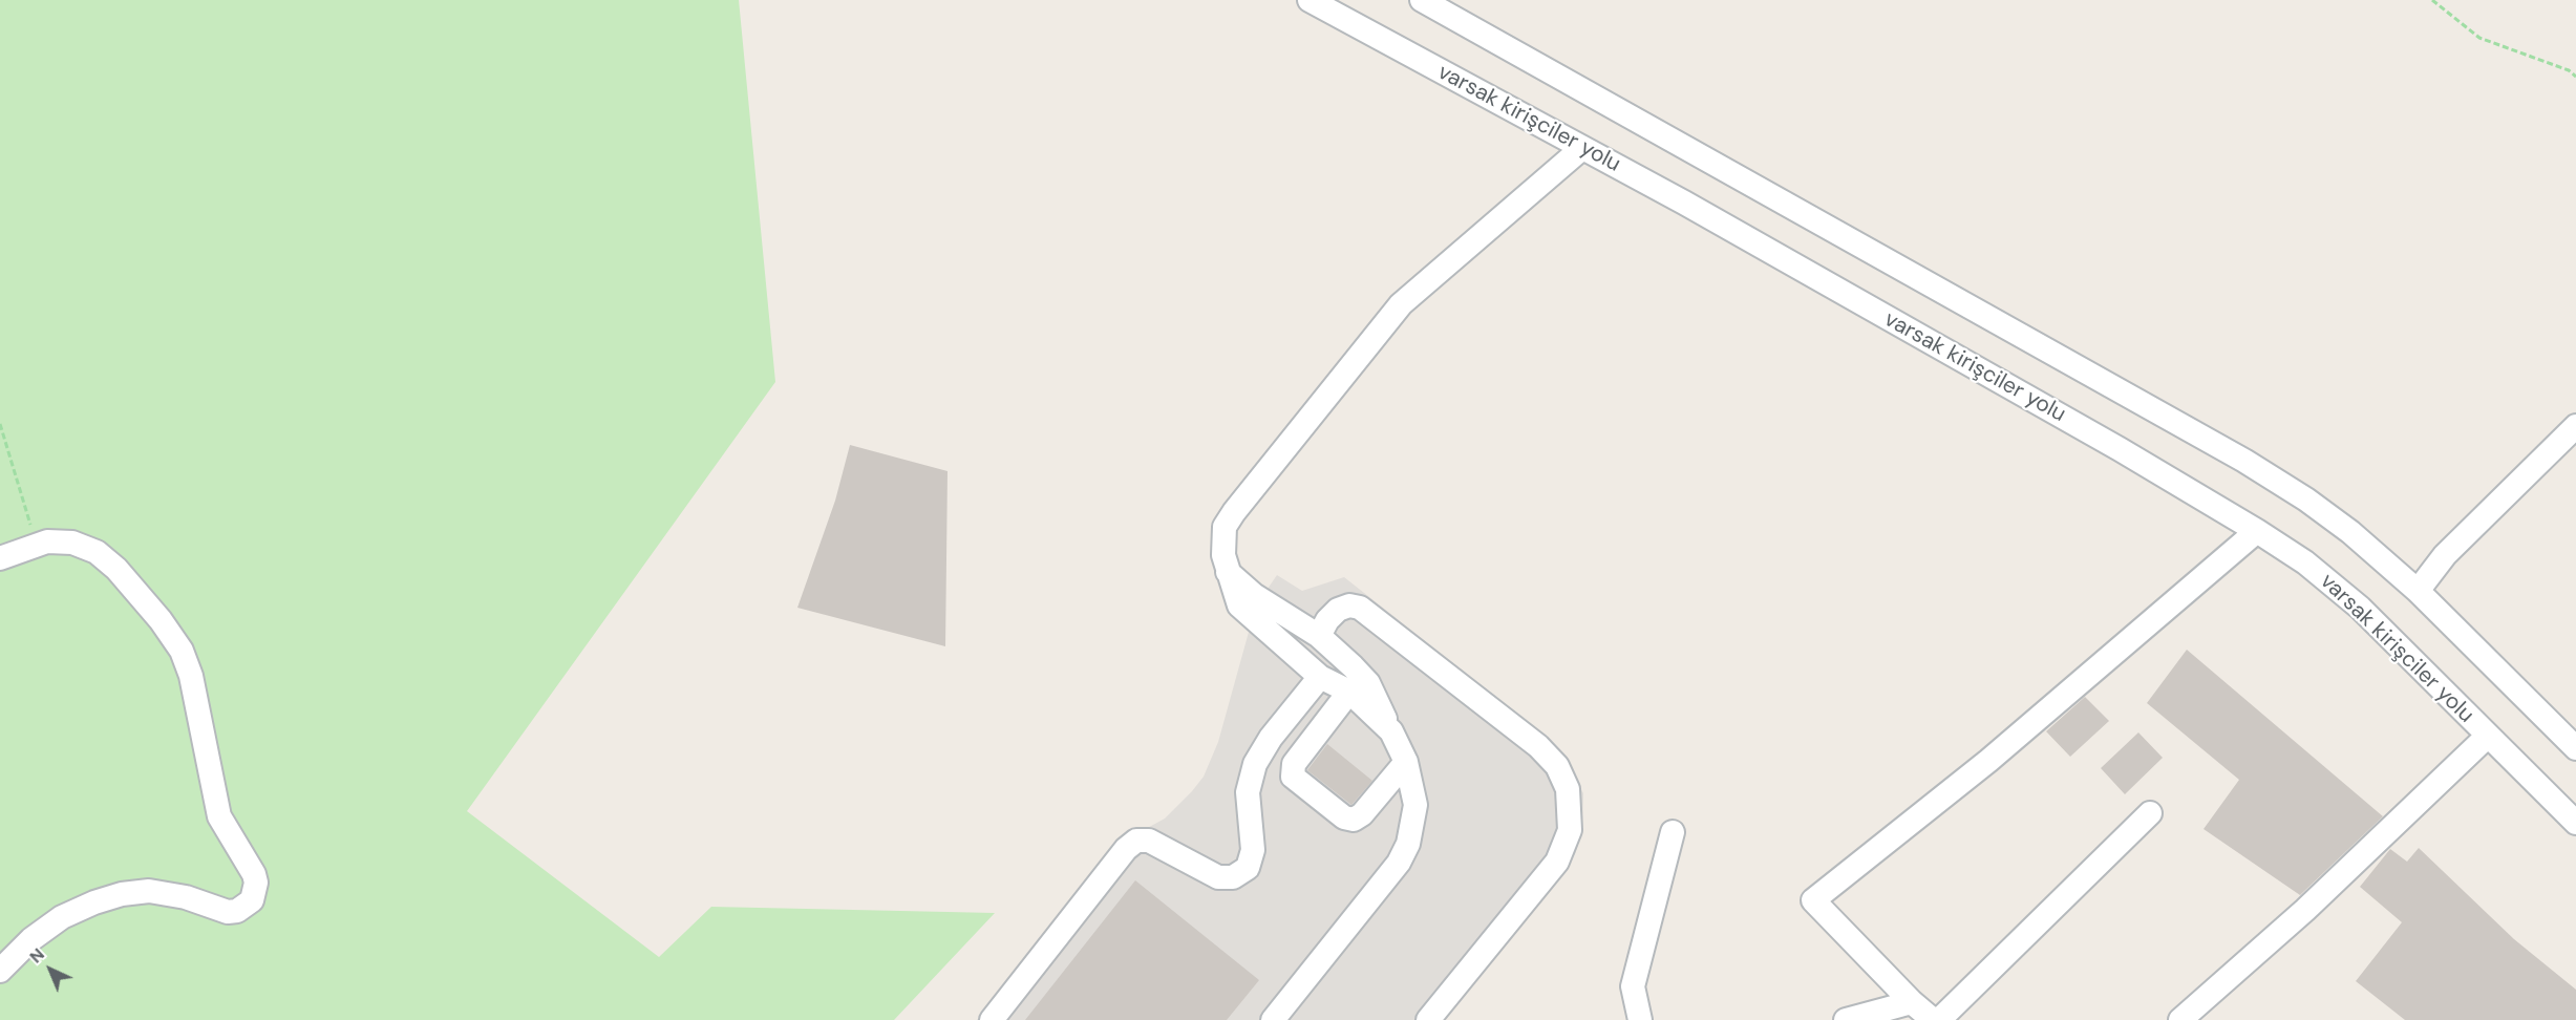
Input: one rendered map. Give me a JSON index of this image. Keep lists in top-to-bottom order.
{
  "streets": {
    "street": ["varsak kirişciler yolu"]
  },
  "north": "top left"
}
